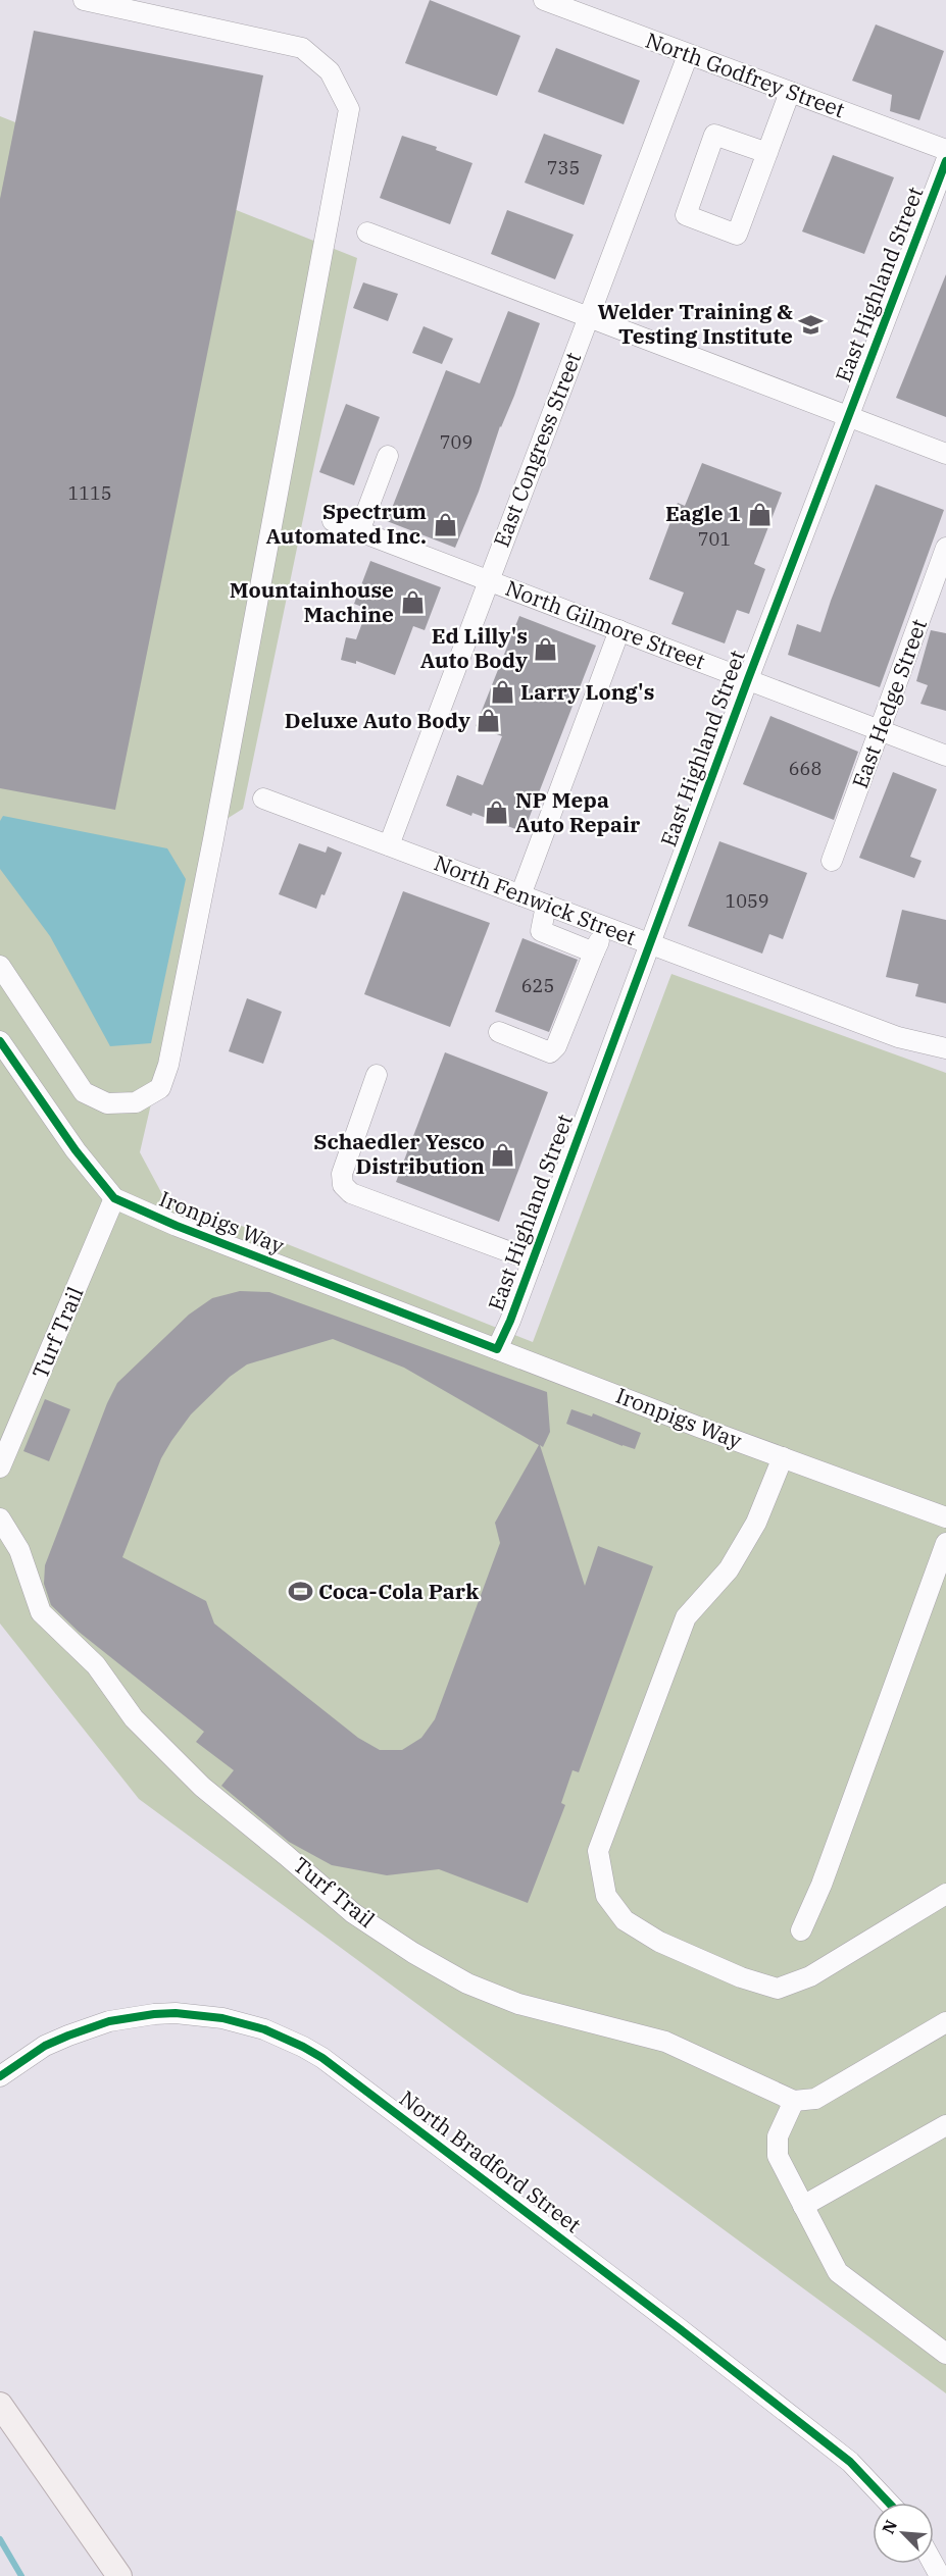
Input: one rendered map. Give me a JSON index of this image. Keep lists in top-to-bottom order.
{
  "streets": {
    "street": [
      "North Godfrey Street",
      "East Highland Street",
      "East Congress Street",
      "North Gilmore Street",
      "East Hedge Street",
      "North Fenwick Street",
      "Ironpigs Way",
      "Turf Trail",
      "North Bradford Street"
    ]
  },
  "crossings": [
    ["North Godfrey Street", "East Congress Street"],
    ["East Highland Street", "North Gilmore Street"],
    ["East Highland Street", "North Fenwick Street"],
    ["East Highland Street", "Ironpigs Way"],
    ["East Congress Street", "North Gilmore Street"],
    ["East Congress Street", "North Fenwick Street"],
    ["North Gilmore Street", "East Hedge Street"],
    ["Ironpigs Way", "Turf Trail"]
  ],
  "places": {
    "school or university": ["Welder Training & Testing Institute"],
    "shop": [
      "Eagle 1",
      "Spectrum Automated Inc.",
      "Mountainhouse Machine",
      "Ed Lilly's Auto Body",
      "Larry Long's",
      "Deluxe Auto Body",
      "NP Mepa Auto Repair",
      "Schaedler Yesco Distribution"
    ],
    "sports": ["Coca-Cola Park"]
  },
  "house_numbers": [
    "735",
    "709",
    "1115",
    "701",
    "668",
    "1059",
    "625"
  ],
  "north": "top left"
}
